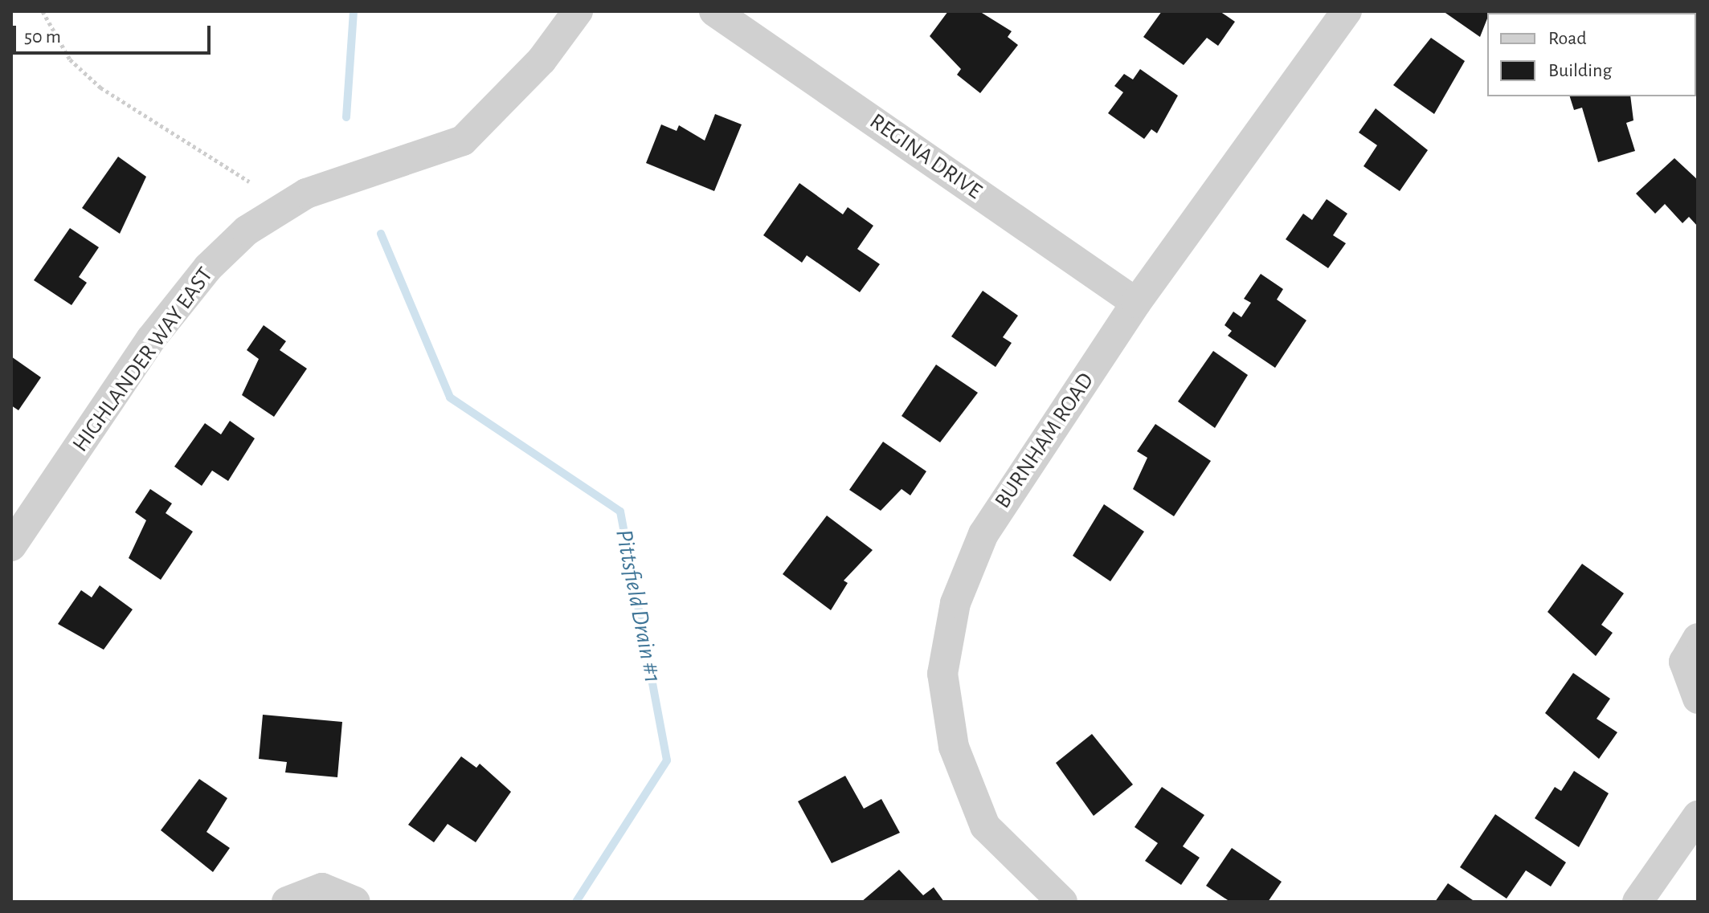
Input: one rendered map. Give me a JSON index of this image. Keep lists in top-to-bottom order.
{
  "streets": {
    "street": ["REGINA DRIVE", "HIGHLANDER WAY EAST", "BURNHAM ROAD"]
  },
  "crossings": [
    ["REGINA DRIVE", "BURNHAM ROAD"]
  ],
  "water": ["Pittsfield Drain #1"],
  "legend": ["Road", "Building"],
  "scale_bar": "50 m"
}
